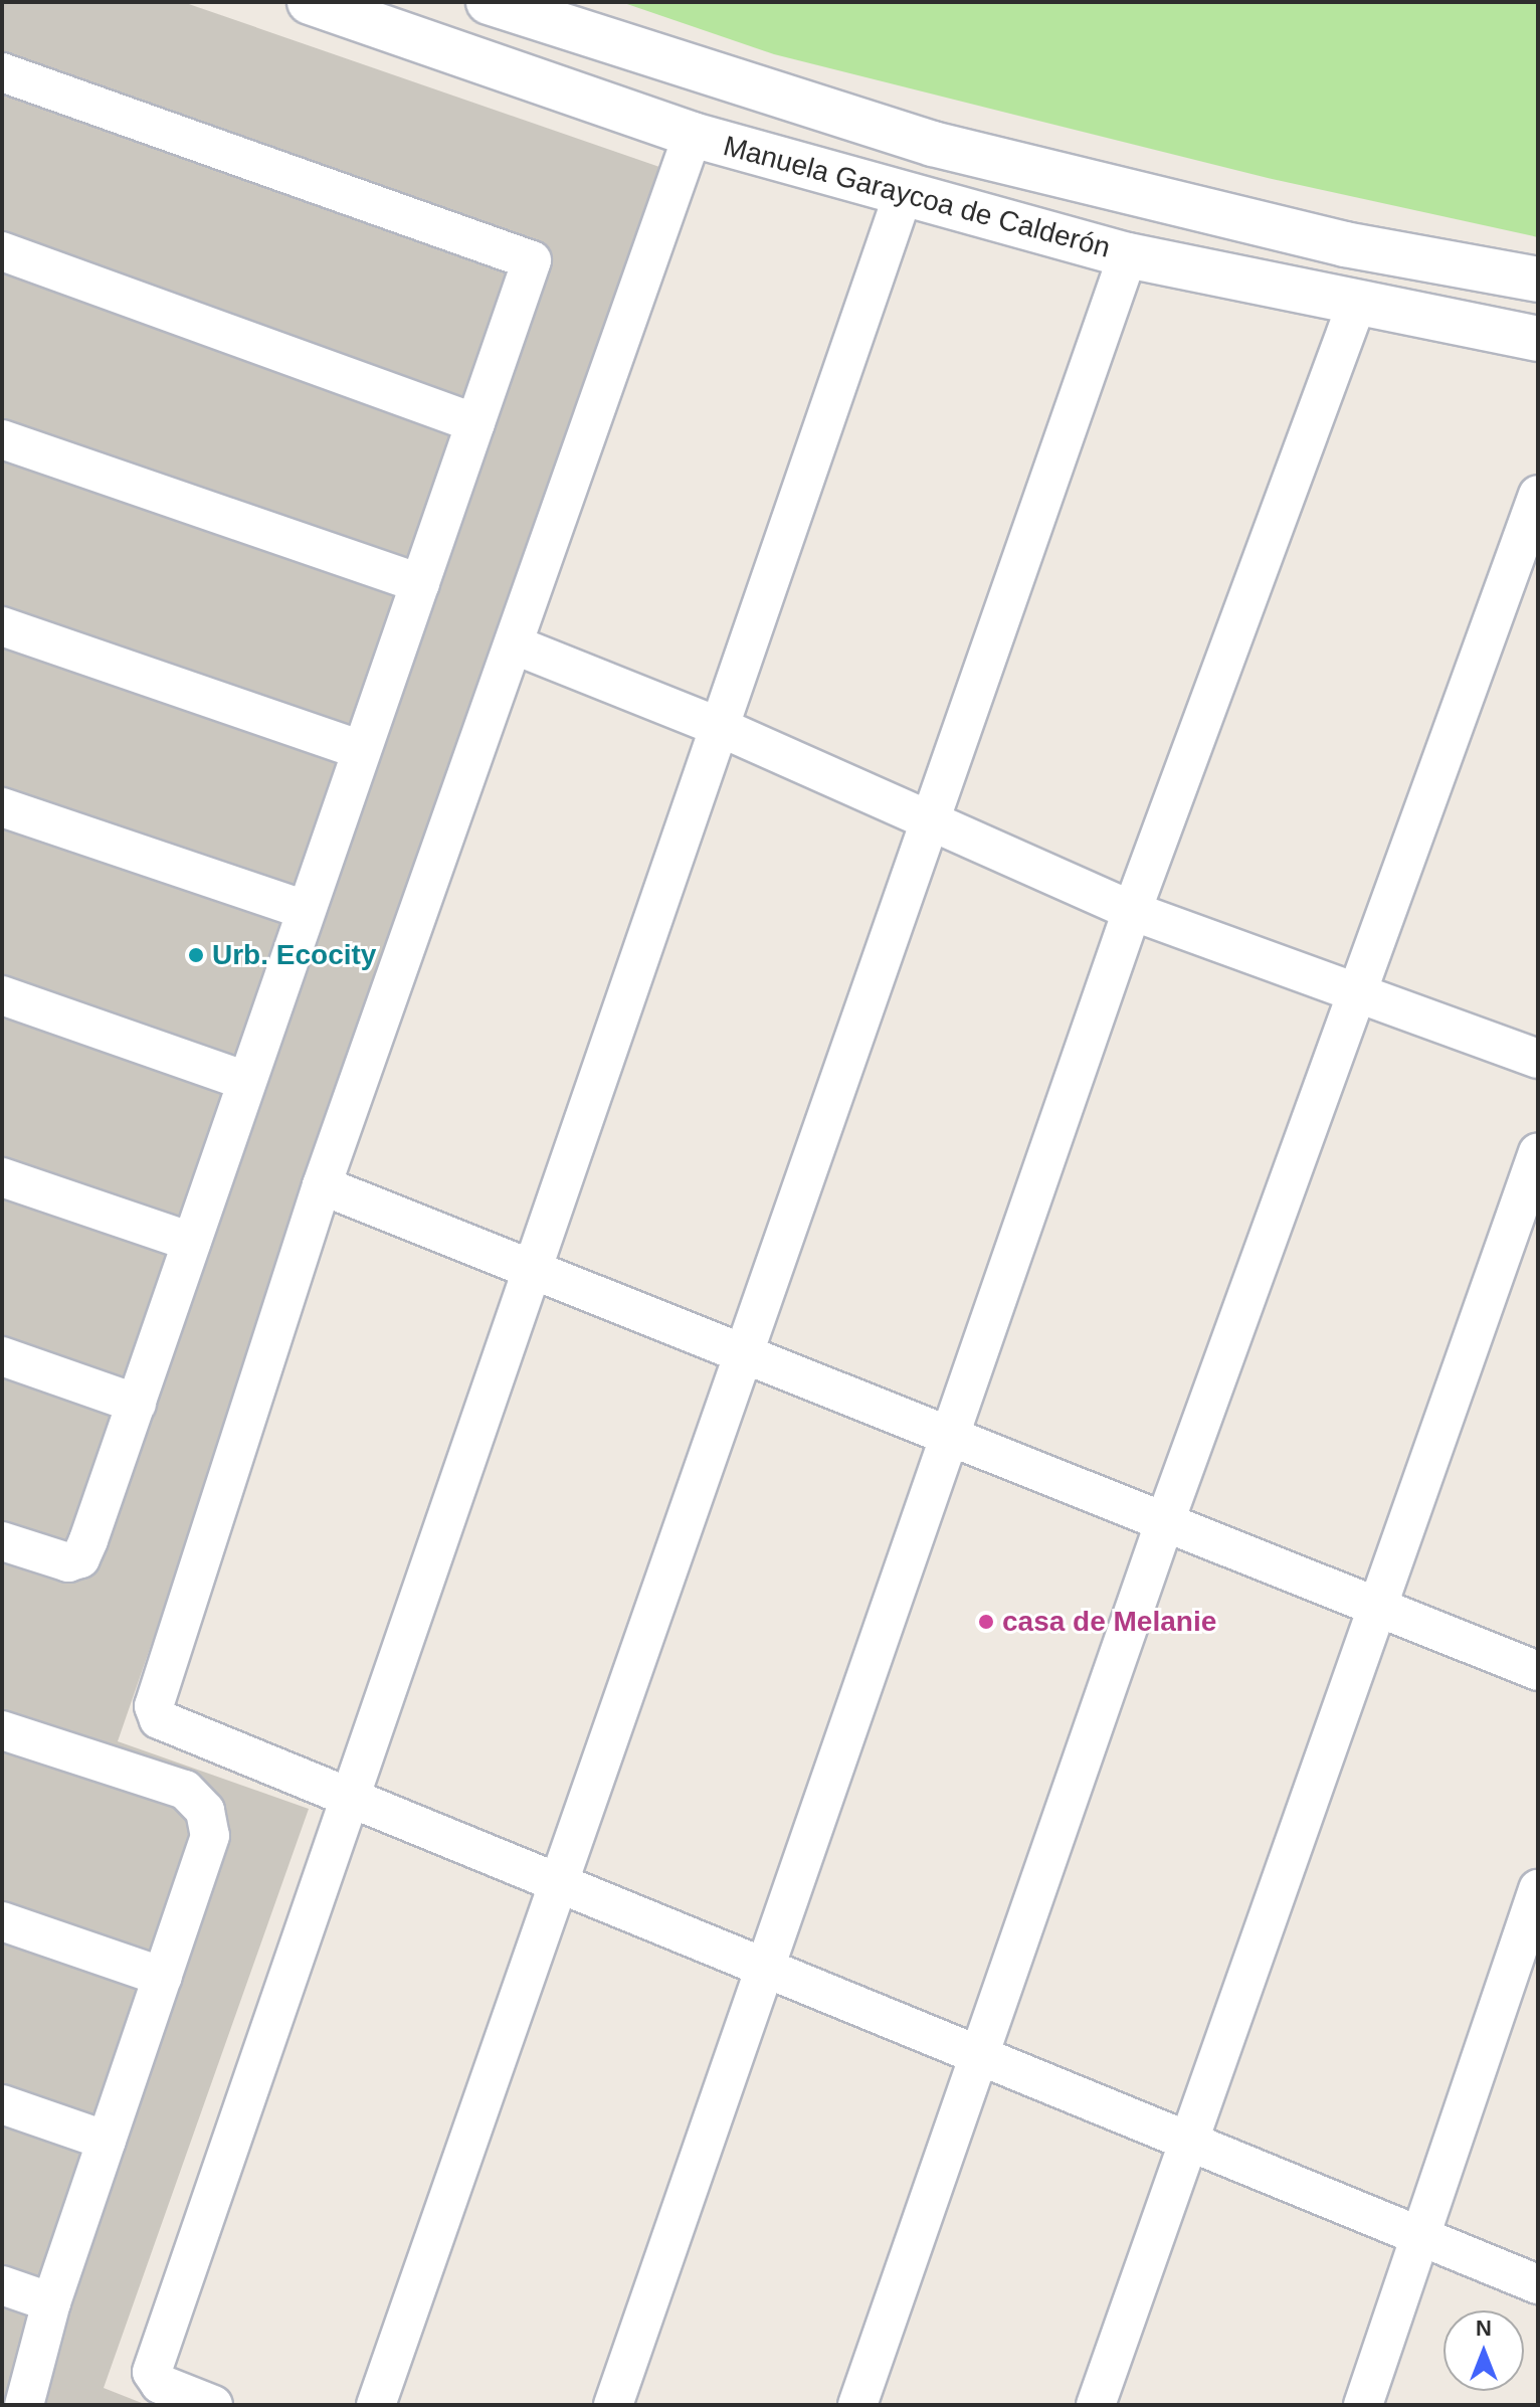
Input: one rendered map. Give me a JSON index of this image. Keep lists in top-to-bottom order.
{
  "streets": {
    "street": ["Manuela Garaycoa de Calderón"]
  },
  "places": ["Urb. Ecocity", "casa de Melanie"],
  "north": "top"
}
